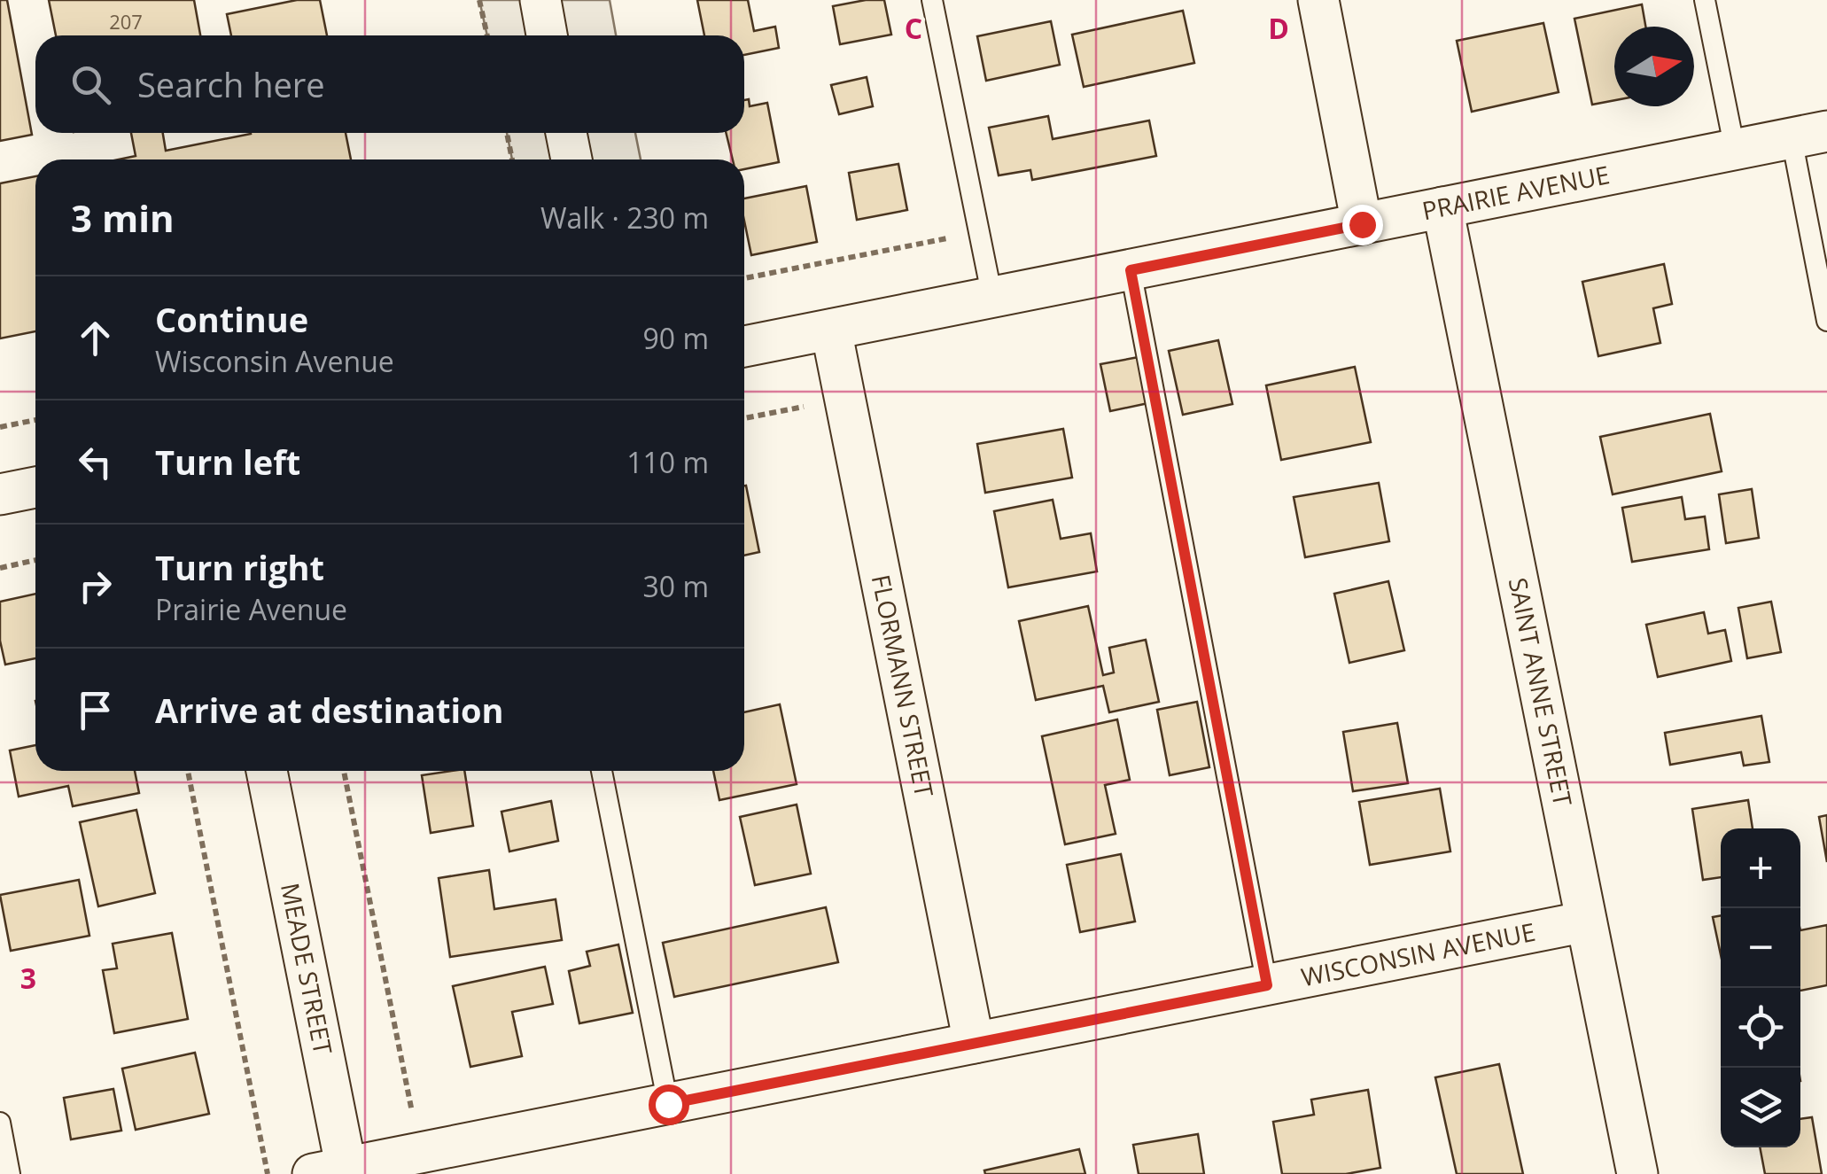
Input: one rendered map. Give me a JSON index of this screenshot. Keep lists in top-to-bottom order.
{
  "streets": {
    "street": [
      "PRAIRIE AVENUE",
      "FLORMANN STREET",
      "SAINT ANNE STREET",
      "WISCONSIN AVENUE",
      "MEADE STREET"
    ]
  },
  "crossings": [
    ["PRAIRIE AVENUE", "FLORMANN STREET"],
    ["PRAIRIE AVENUE", "SAINT ANNE STREET"],
    ["FLORMANN STREET", "WISCONSIN AVENUE"],
    ["SAINT ANNE STREET", "WISCONSIN AVENUE"],
    ["WISCONSIN AVENUE", "MEADE STREET"]
  ],
  "house_numbers": ["207"],
  "north": "right",
  "page": {
    "search": "Search here",
    "heading": ["3 min", "Walk · 230 m"],
    "list": [
      ["Continue", "Wisconsin Avenue", "90 m"],
      ["Turn left", "110 m"],
      ["Turn right", "Prairie Avenue", "30 m"],
      "Arrive at destination"
    ],
    "map_buttons": ["+", "−"]
  },
  "grid": {
    "columns": ["C", "D"],
    "rows": ["3"]
  }
}
